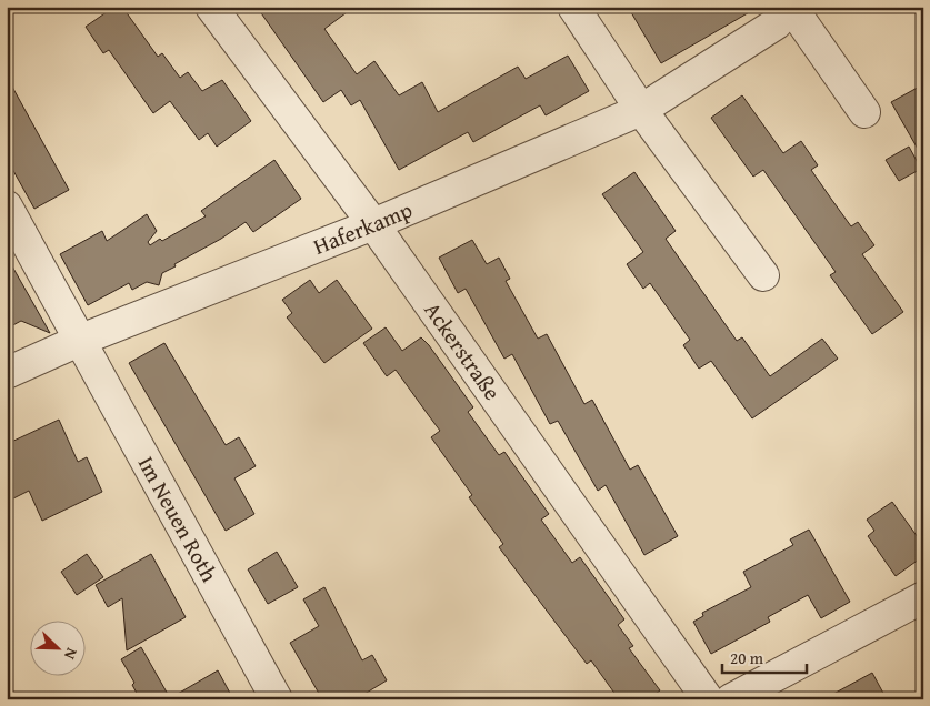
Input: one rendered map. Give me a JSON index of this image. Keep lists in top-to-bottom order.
{
  "streets": {
    "street": ["Haferkamp", "Ackerstraße", "Im Neuen Roth"]
  },
  "crossings": [
    ["Haferkamp", "Ackerstraße"],
    ["Haferkamp", "Im Neuen Roth"]
  ],
  "scale_bar": "20 m",
  "north": "bottom right"
}
